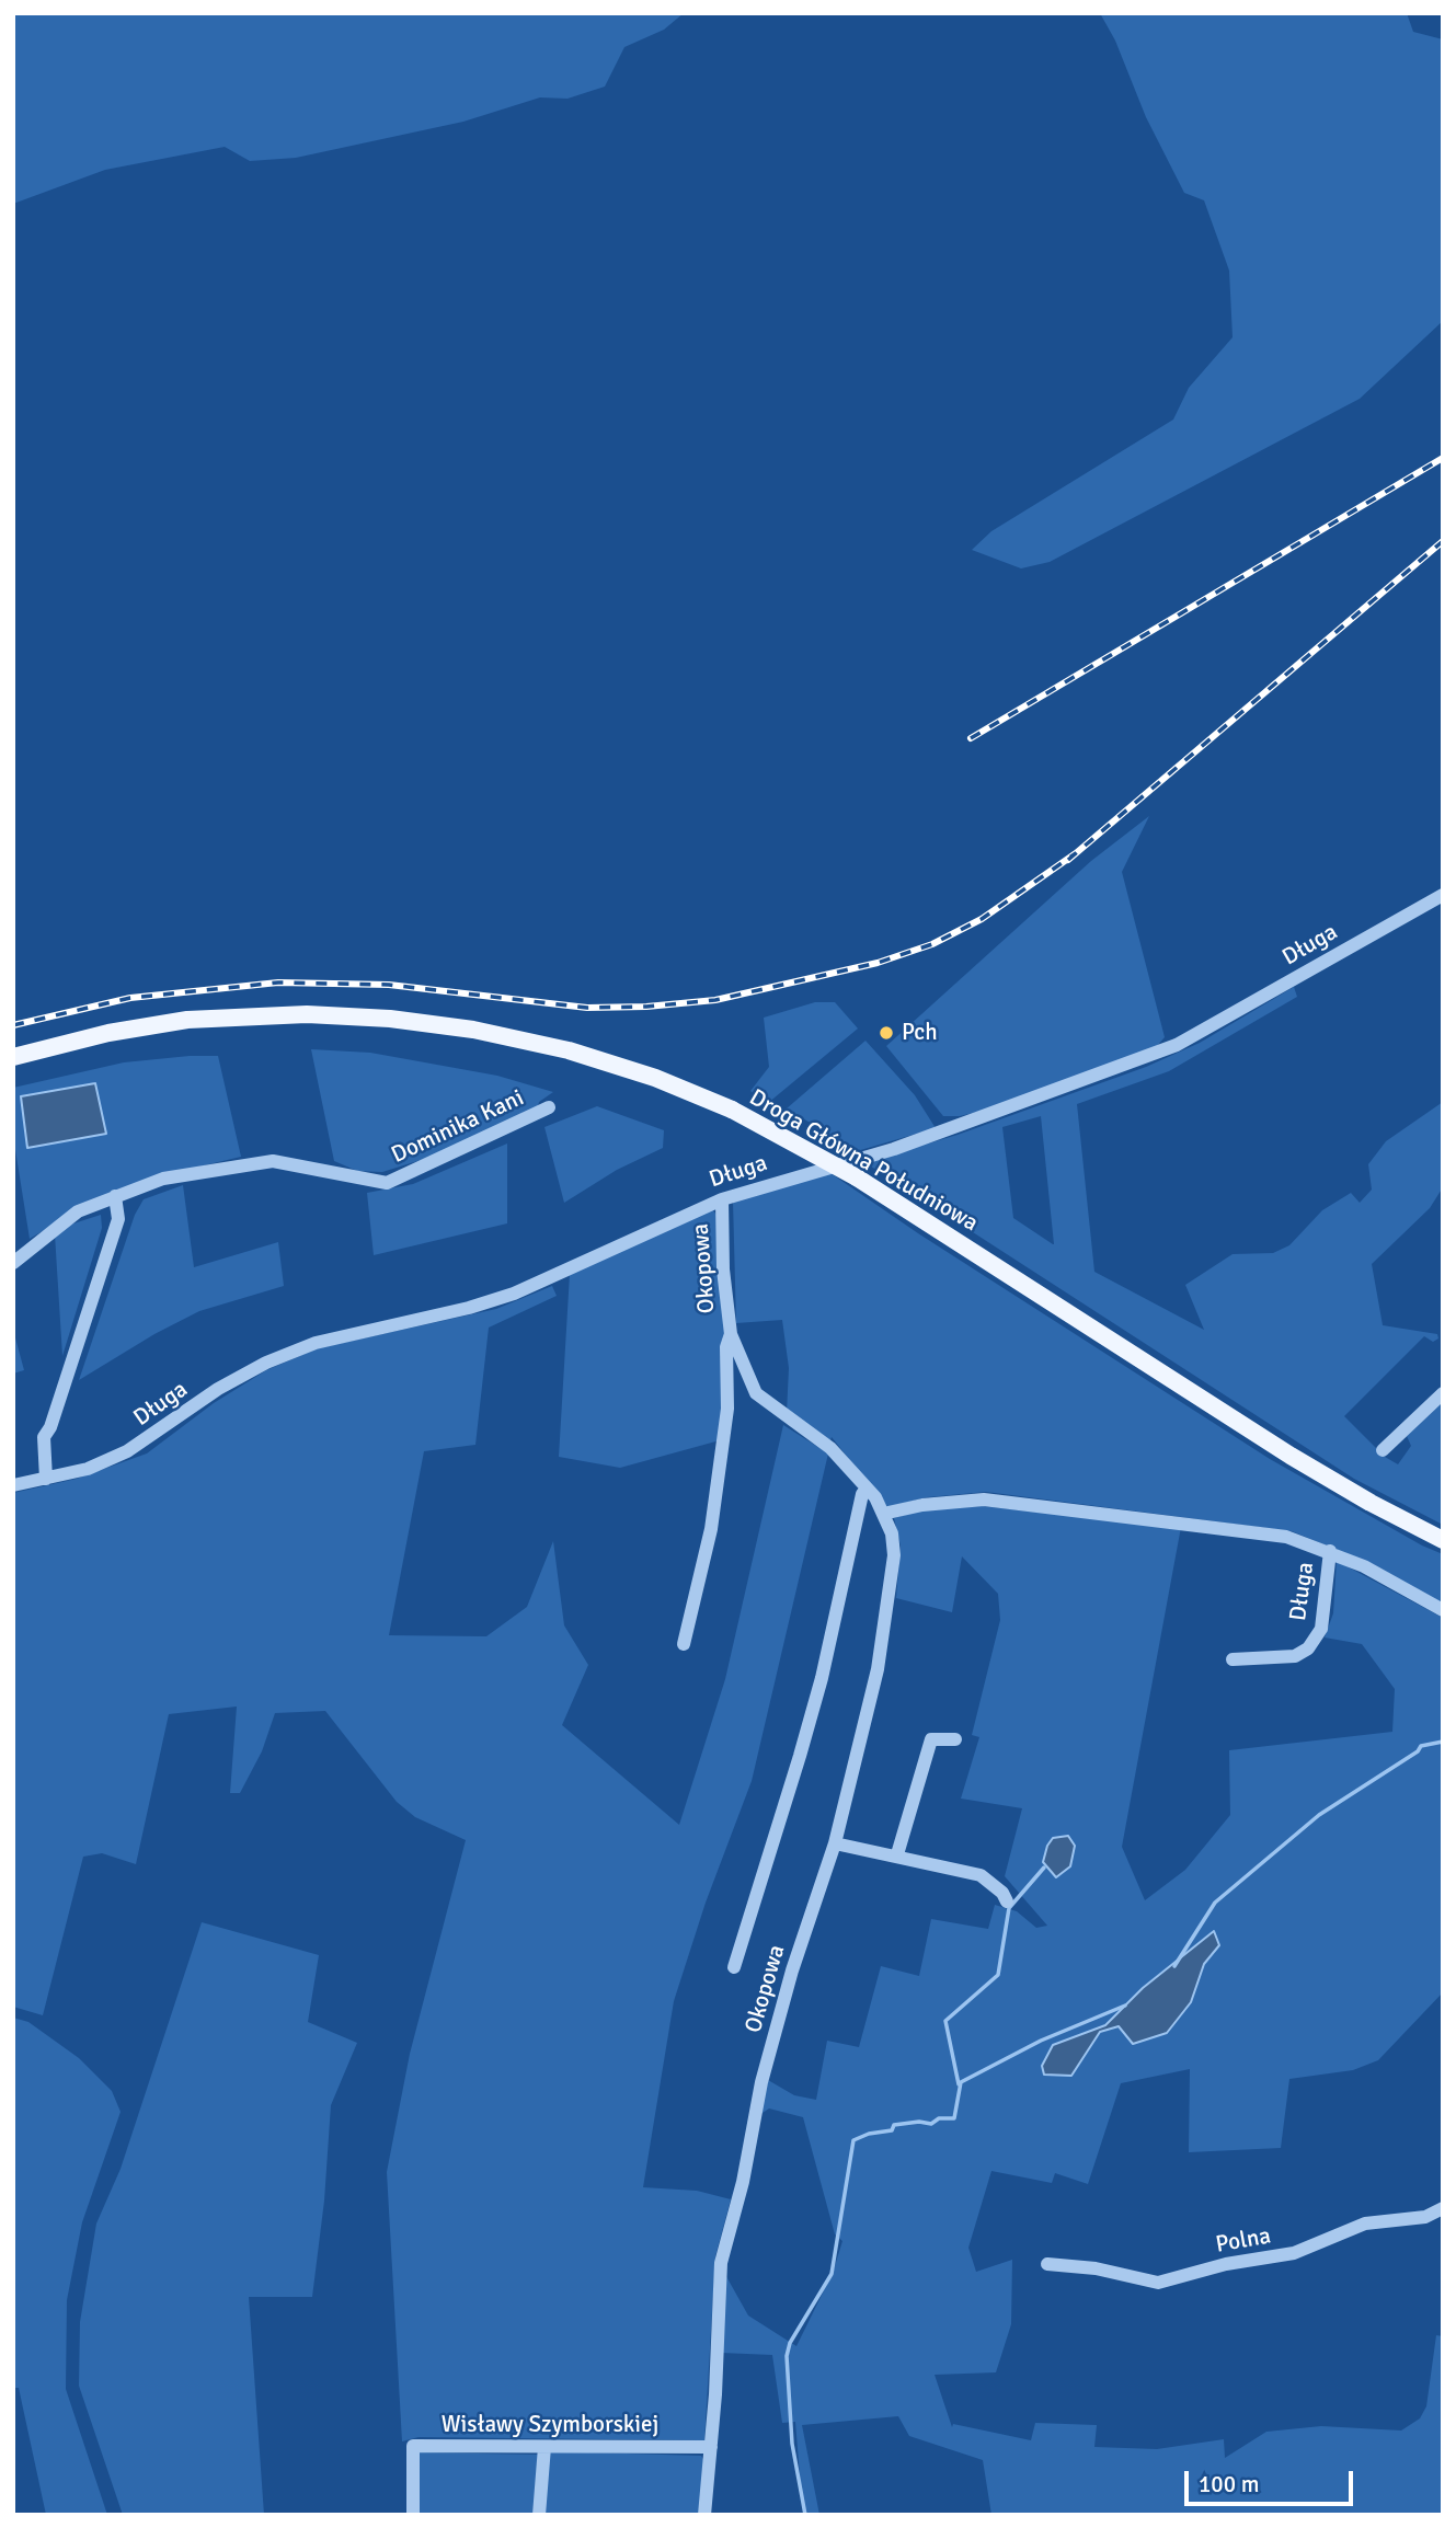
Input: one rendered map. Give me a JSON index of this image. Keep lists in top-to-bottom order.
{
  "streets": {
    "main road": ["Droga Główna Południowa"],
    "street": [
      "Długa",
      "Dominika Kani",
      "Okopowa",
      "Polna",
      "Wisławy Szymborskiej"
    ]
  },
  "crossings": [
    ["Długa", "Okopowa"],
    ["Okopowa", "Wisławy Szymborskiej"]
  ],
  "places": ["Pch"],
  "scale_bar": "100 m"
}
